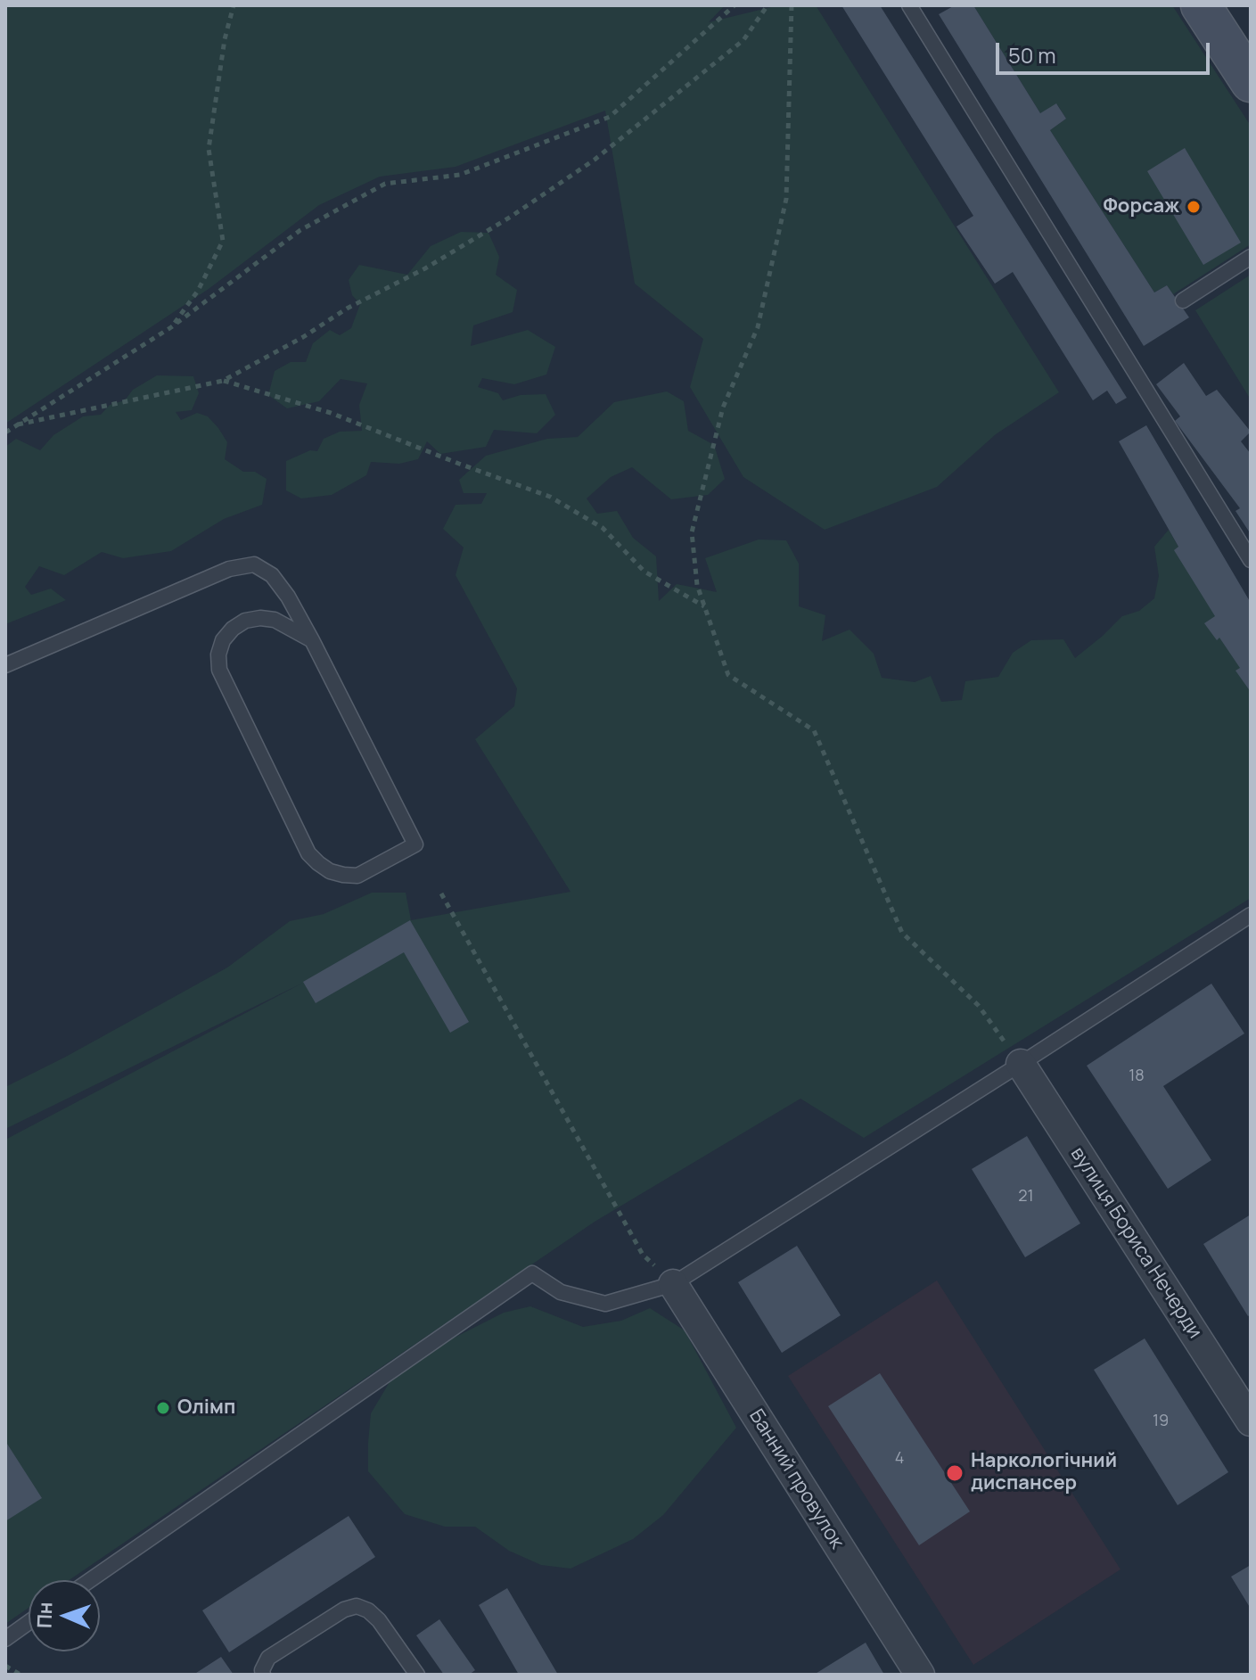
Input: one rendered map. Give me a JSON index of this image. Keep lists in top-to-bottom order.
{
  "streets": {
    "street": ["вулиця Бориса Нечерди", "Банний провулок"]
  },
  "places": ["Форсаж", "Олімп", "Наркологічний диспансер"],
  "house_numbers": [
    "18",
    "21",
    "19",
    "4"
  ],
  "scale_bar": "50 m",
  "north": "left"
}
